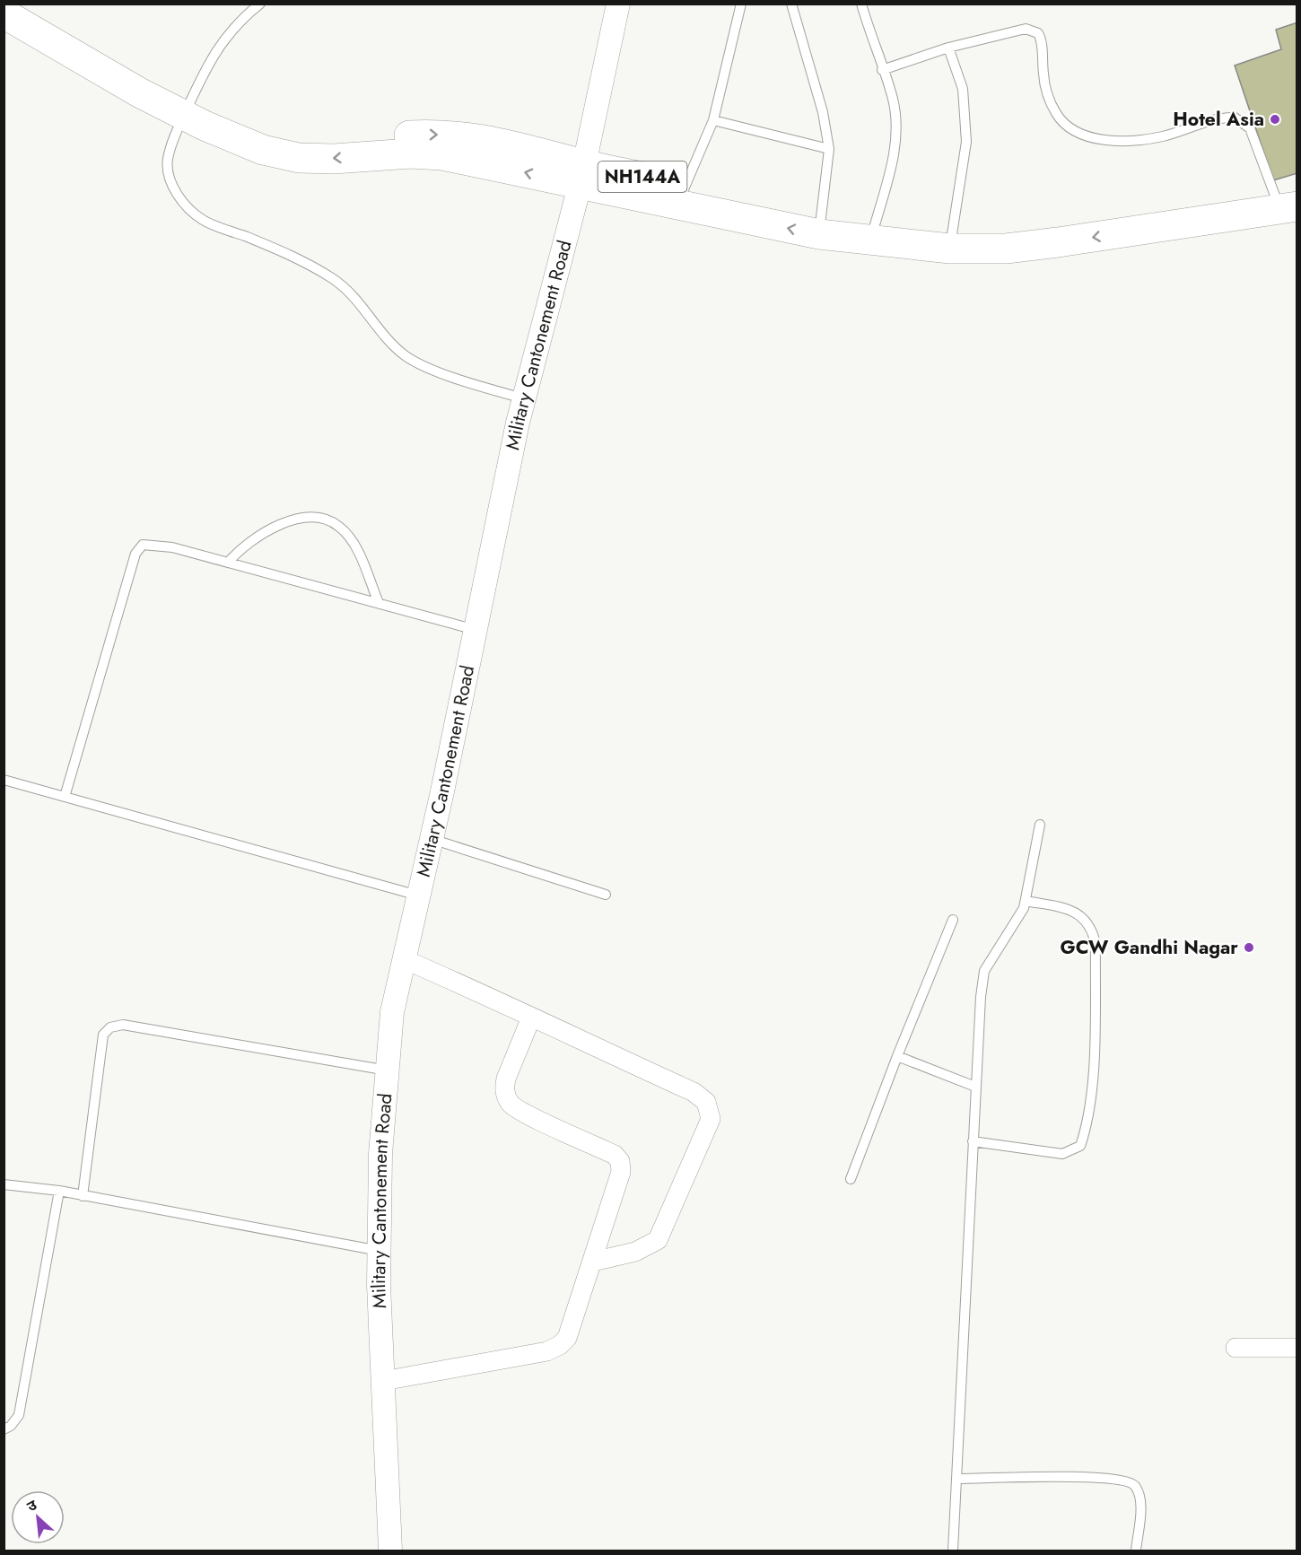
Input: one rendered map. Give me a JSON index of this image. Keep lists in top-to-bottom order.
{
  "streets": {
    "highway": ["NH144A"],
    "street": ["Military Cantonement Road"]
  },
  "crossings": [
    ["NH144A", "Military Cantonement Road"]
  ],
  "places": ["Hotel Asia", "GCW Gandhi Nagar"],
  "north": "top left"
}
